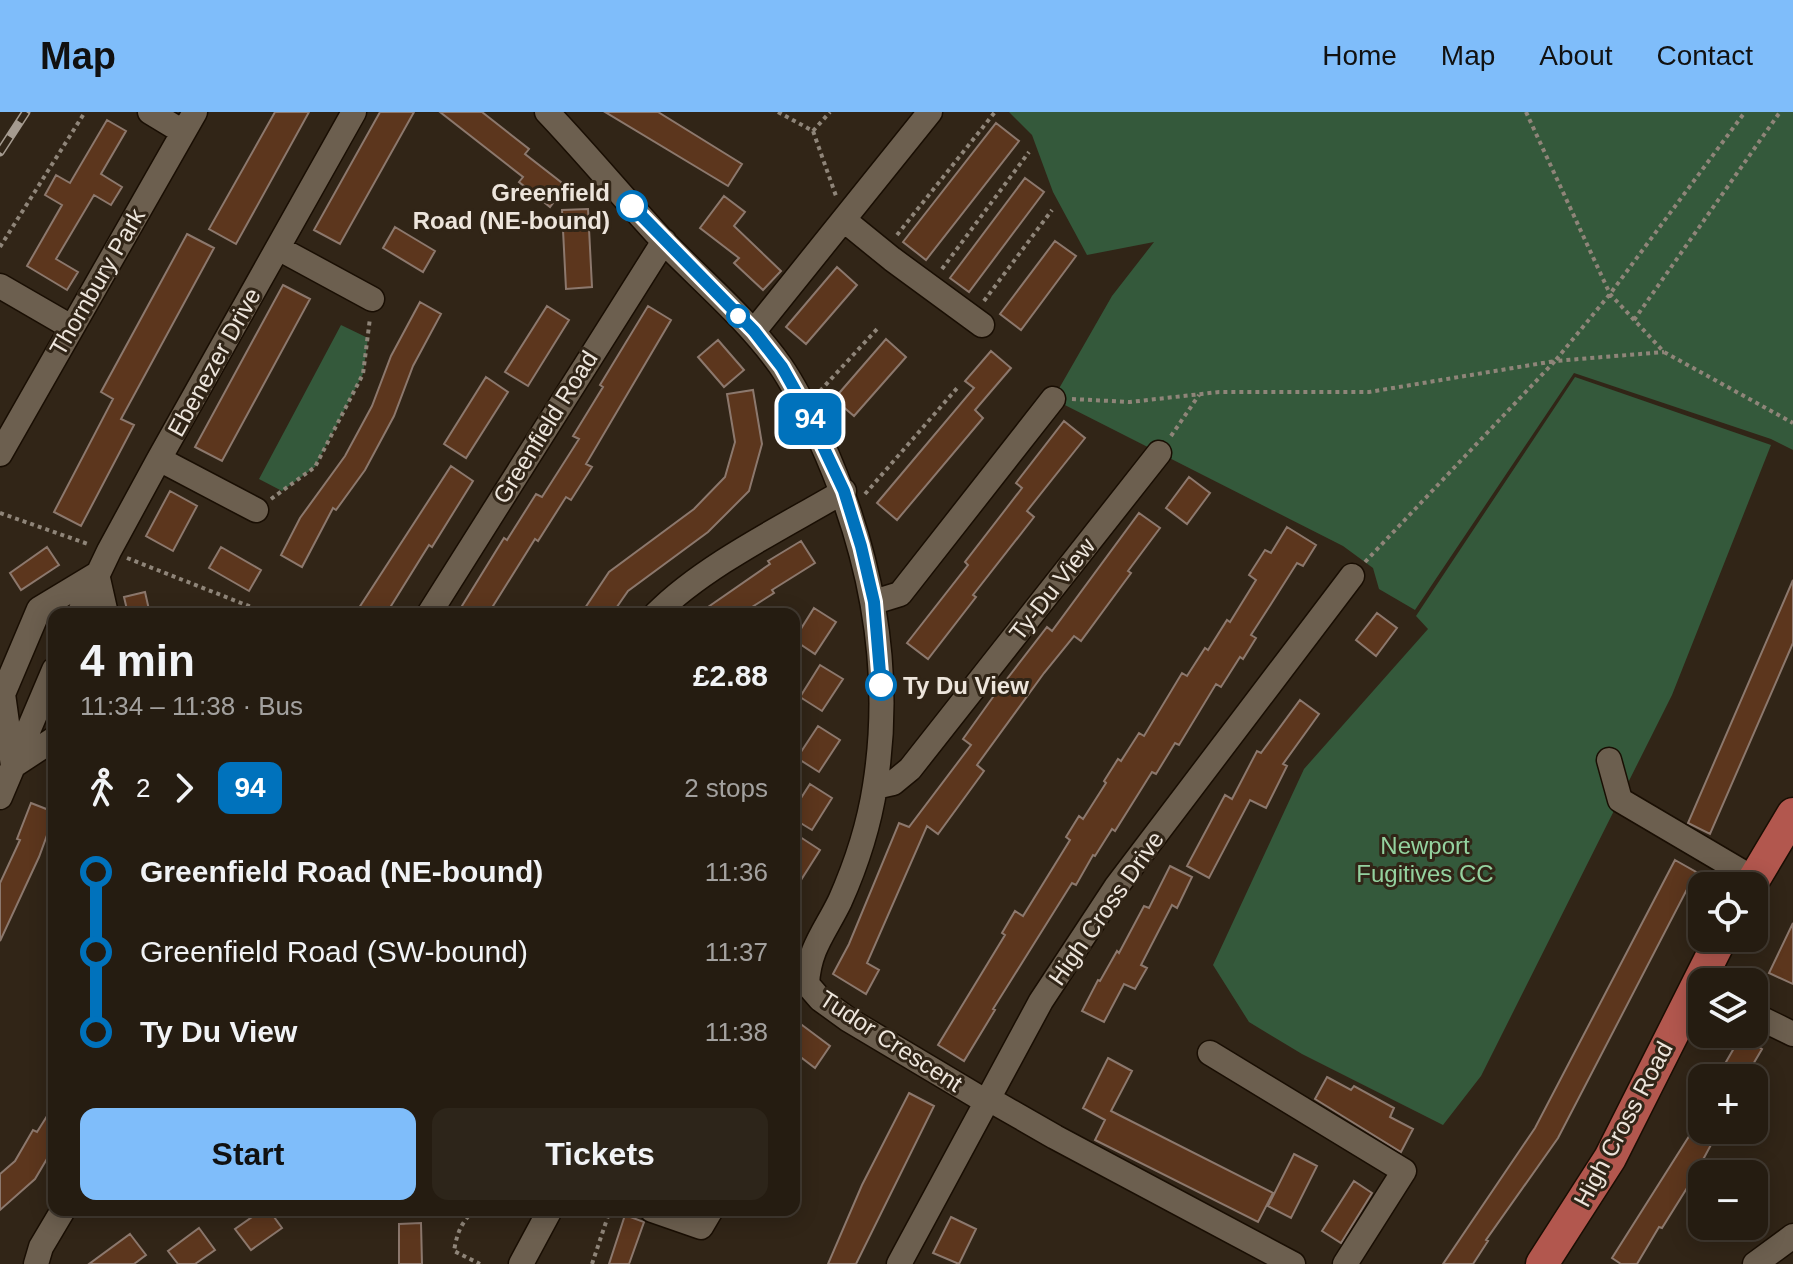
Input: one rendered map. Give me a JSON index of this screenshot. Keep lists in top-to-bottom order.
{
  "streets": {
    "main road": ["High Cross Road"],
    "street": [
      "Thornbury Park",
      "Ebenezer Drive",
      "Greenfield Road",
      "Ty-Du View",
      "High Cross Drive",
      "Tudor Crescent"
    ]
  },
  "crossings": [
    ["Greenfield Road", "Tudor Crescent"],
    ["Ty-Du View", "Tudor Crescent"],
    ["High Cross Drive", "Tudor Crescent"]
  ],
  "parks": ["Newport Fugitives CC"],
  "places": ["Greenfield Road (NE-bound)", "Ty Du View"],
  "lines": ["bus line 94"],
  "page": {
    "header": "Map",
    "nav": [
      "Home",
      "Map",
      "About",
      "Contact"
    ],
    "on_map": "94",
    "heading": ["4 min", "11:34 – 11:38 · Bus", "£2.88"],
    "legs": ["2", "94", "2 stops"],
    "list": [
      {
        "name": "Greenfield Road (NE-bound)",
        "value": "11:36"
      },
      {
        "name": "Greenfield Road (SW-bound)",
        "value": "11:37"
      },
      {
        "name": "Ty Du View",
        "value": "11:38"
      }
    ],
    "map_buttons": ["+", "−"],
    "buttons": ["Start", "Tickets"]
  }
}
